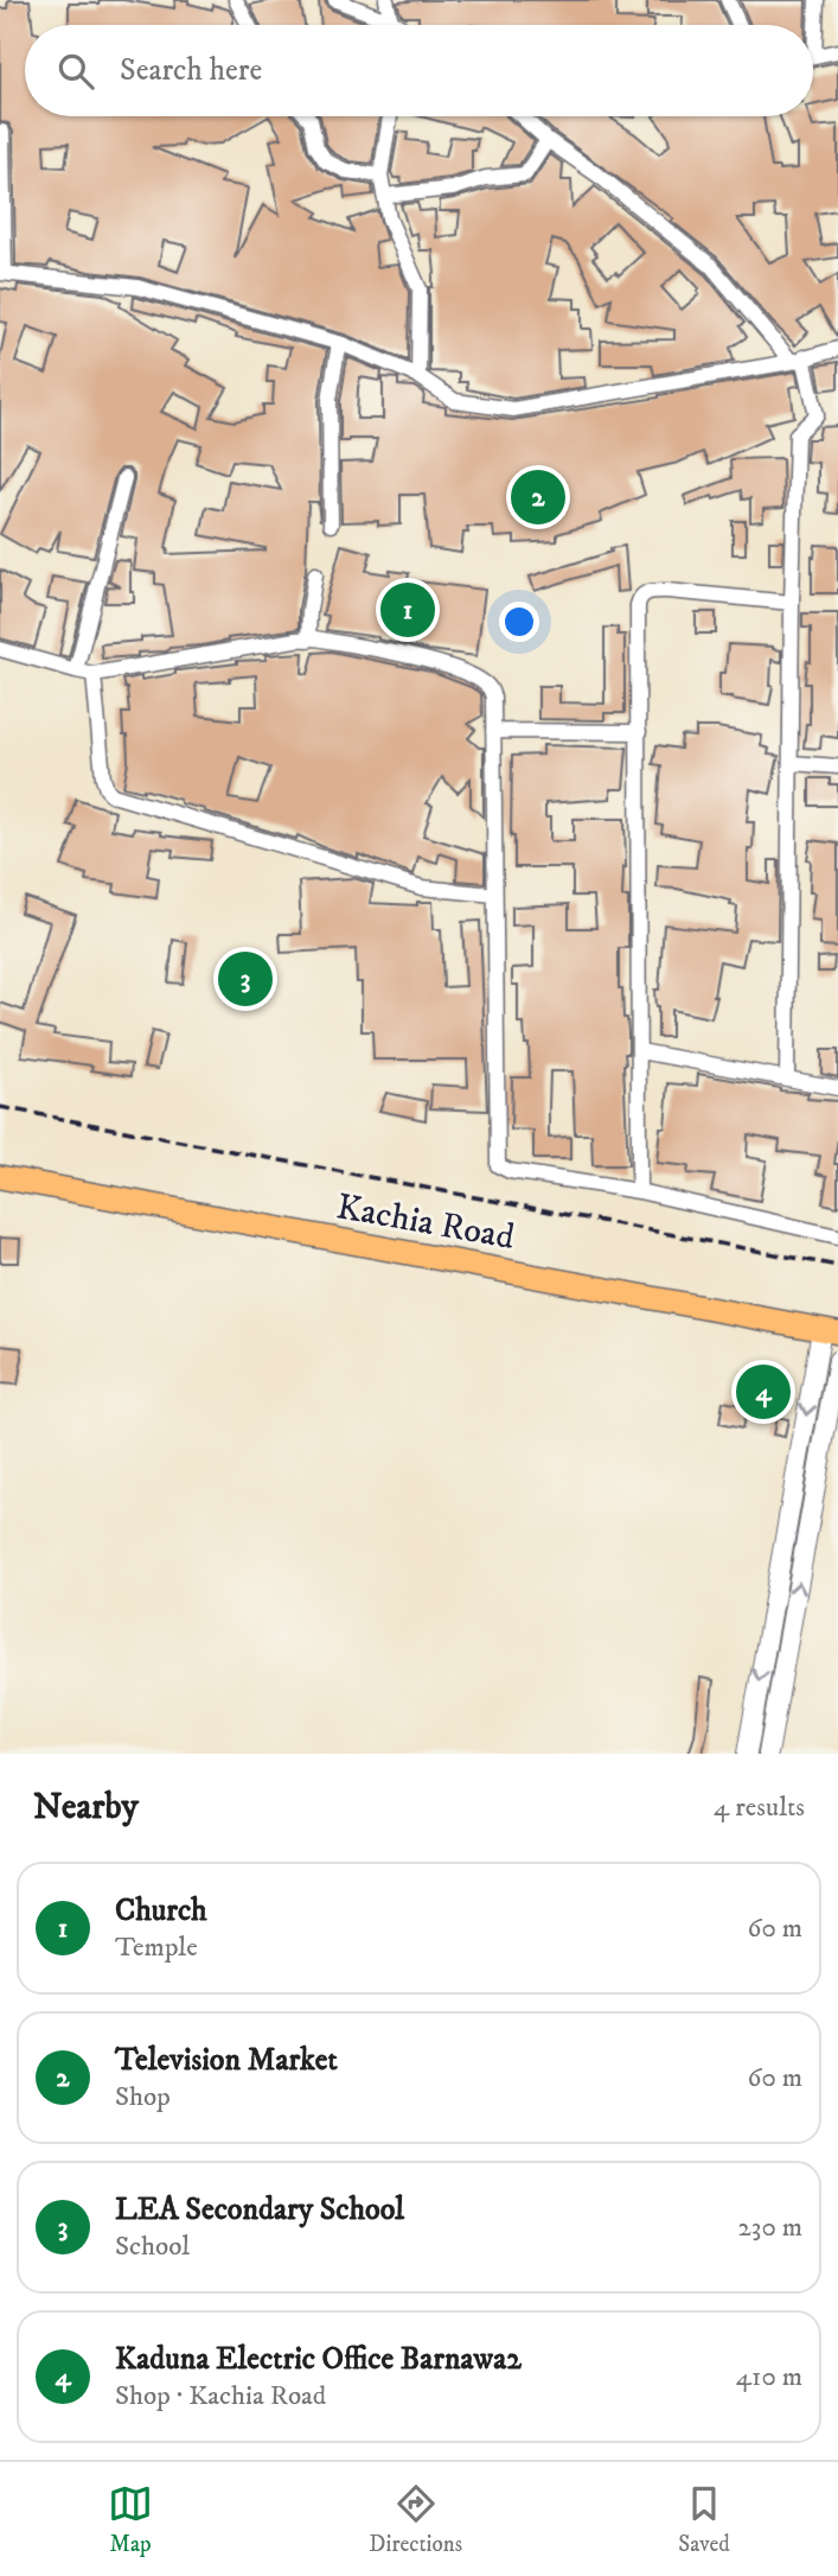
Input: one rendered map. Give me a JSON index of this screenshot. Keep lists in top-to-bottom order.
{
  "streets": {
    "main road": ["Kachia Road"]
  },
  "page": {
    "search": "Search here",
    "pins": [
      "2",
      "1",
      "3",
      "4"
    ],
    "heading": ["Nearby", "4 results"],
    "list": [
      {
        "mark": "1",
        "name": "Church",
        "note": "Temple",
        "value": "60 m"
      },
      {
        "mark": "2",
        "name": "Television Market",
        "note": "Shop",
        "value": "60 m"
      },
      {
        "mark": "3",
        "name": "LEA Secondary School",
        "note": "School",
        "value": "230 m"
      },
      {
        "mark": "4",
        "name": "Kaduna Electric Office Barnawa2",
        "note": "Shop · Kachia Road",
        "value": "410 m"
      }
    ],
    "nav": ["Map", "Directions", "Saved"]
  }
}
